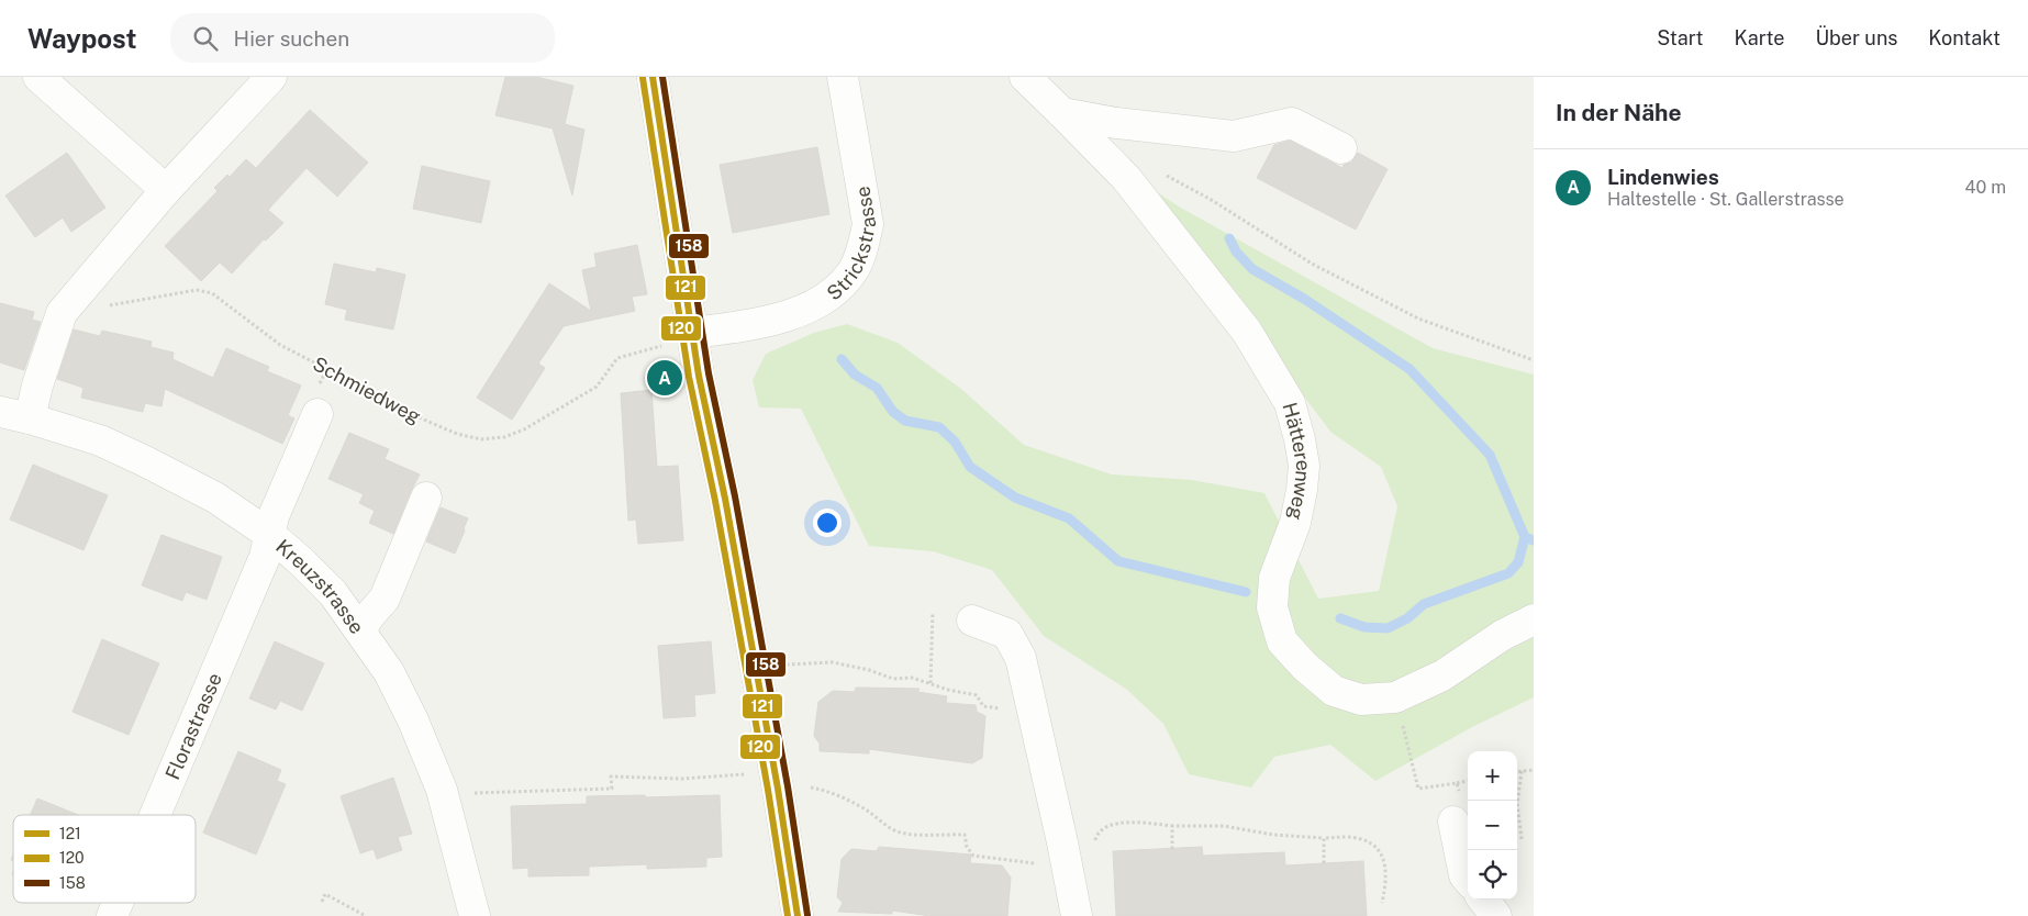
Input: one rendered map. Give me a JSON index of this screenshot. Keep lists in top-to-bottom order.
{
  "streets": {
    "street": [
      "Strickstrasse",
      "Hätterenweg",
      "Kreuzstrasse",
      "Florastrasse"
    ],
    "path": ["Schmiedweg"]
  },
  "crossings": [
    ["Kreuzstrasse", "Florastrasse"]
  ],
  "lines": ["transit line 121", "transit line 158", "transit line 120"],
  "legend": ["121", "120", "158"],
  "page": {
    "header": "Waypost",
    "search": "Hier suchen",
    "nav": [
      "Start",
      "Karte",
      "Über uns",
      "Kontakt"
    ],
    "heading": "In der Nähe",
    "list": [
      {
        "mark": "A",
        "name": "Lindenwies",
        "note": "Haltestelle · St. Gallerstrasse",
        "value": "40 m"
      }
    ],
    "pins": "A",
    "map_buttons": ["+", "−"]
  }
}
